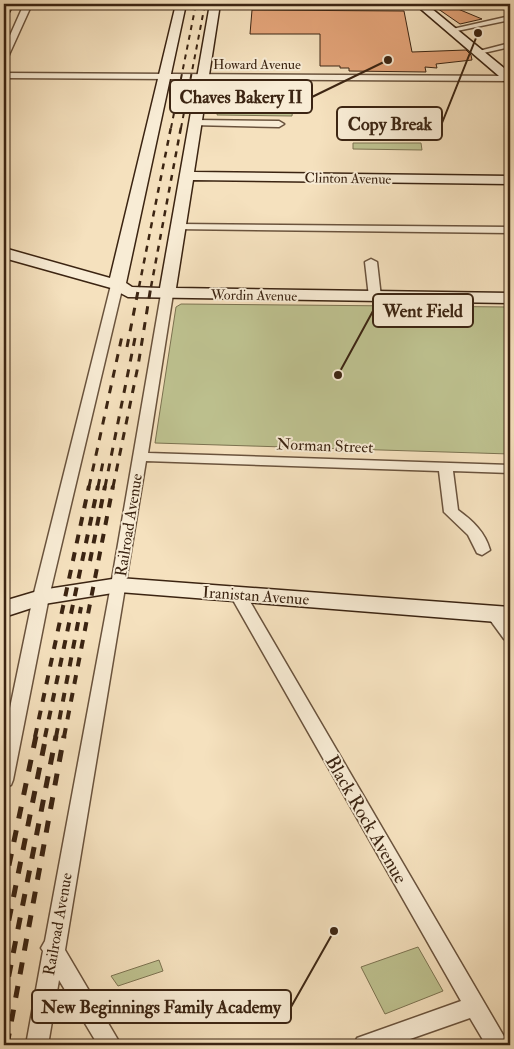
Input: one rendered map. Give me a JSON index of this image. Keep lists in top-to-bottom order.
{
  "streets": {
    "street": [
      "Howard Avenue",
      "Clinton Avenue",
      "Wordin Avenue",
      "Norman Street",
      "Railroad Avenue",
      "Iranistan Avenue",
      "Black Rock Avenue"
    ]
  },
  "crossings": [
    ["Howard Avenue", "Railroad Avenue"],
    ["Clinton Avenue", "Railroad Avenue"],
    ["Wordin Avenue", "Railroad Avenue"],
    ["Norman Street", "Railroad Avenue"],
    ["Railroad Avenue", "Iranistan Avenue"],
    ["Iranistan Avenue", "Black Rock Avenue"]
  ],
  "places": [
    "Copy Break",
    "Chaves Bakery II",
    "Went Field",
    "New Beginnings Family Academy"
  ]
}
